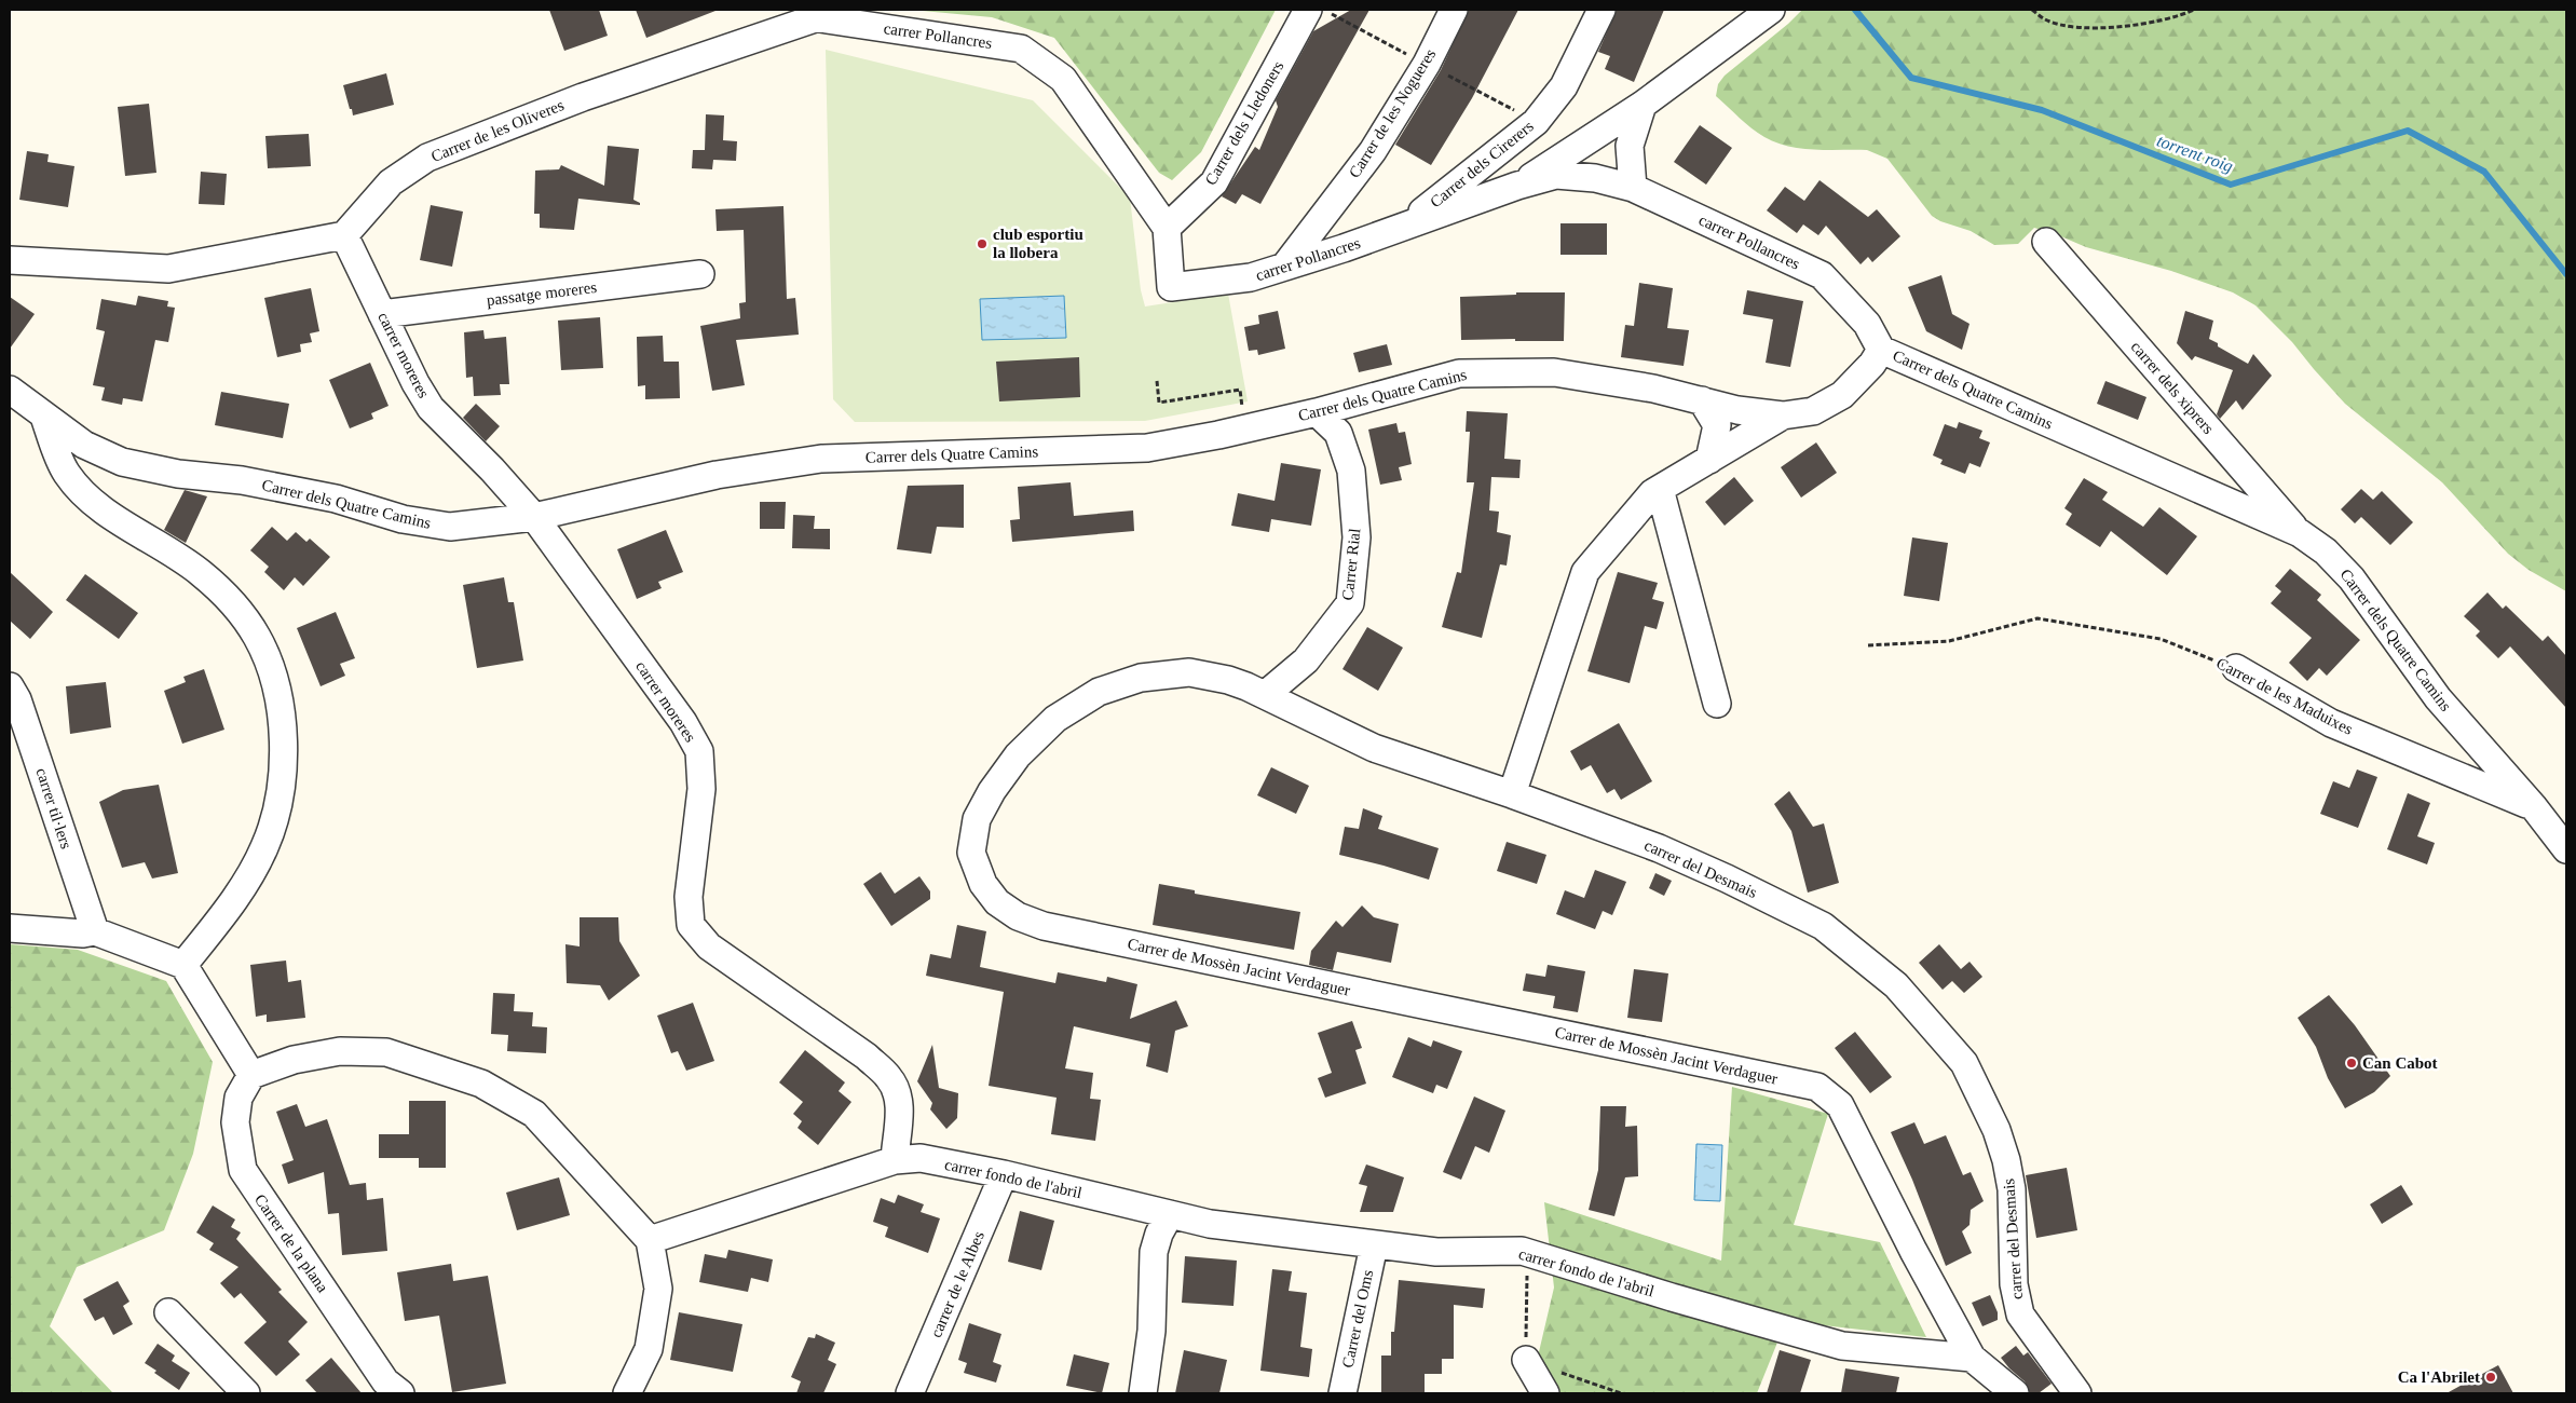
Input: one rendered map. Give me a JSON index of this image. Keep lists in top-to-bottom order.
{
  "streets": {
    "street": [
      "carrer Pollancres",
      "Carrer de les Nogueres",
      "Carrer dels Lledoners",
      "Carrer de les Oliveres",
      "Carrer dels Cirerers",
      "passatge moreres",
      "carrer moreres",
      "carrer dels xiprers",
      "Carrer dels Quatre Camins",
      "Carrer Rial",
      "Carrer de les Maduixes",
      "carrer til·lers",
      "carrer del Desmais",
      "Carrer de Mossèn Jacint Verdaguer",
      "carrer fondo de l'abril",
      "Carrer de la plana",
      "carrer de le Albes",
      "Carrer del Oms"
    ]
  },
  "crossings": [
    ["carrer Pollancres", "Carrer de les Nogueres"],
    ["carrer Pollancres", "Carrer dels Lledoners"],
    ["carrer Pollancres", "Carrer de les Oliveres"],
    ["carrer Pollancres", "Carrer dels Cirerers"],
    ["carrer Pollancres", "Carrer dels Quatre Camins"],
    ["Carrer de les Oliveres", "carrer moreres"],
    ["passatge moreres", "carrer moreres"],
    ["carrer moreres", "Carrer dels Quatre Camins"],
    ["carrer moreres", "carrer fondo de l'abril"],
    ["carrer dels xiprers", "Carrer dels Quatre Camins"],
    ["Carrer dels Quatre Camins", "Carrer Rial"],
    ["Carrer dels Quatre Camins", "Carrer de les Maduixes"],
    ["Carrer Rial", "Carrer de Mossèn Jacint Verdaguer"],
    ["carrer del Desmais", "Carrer de Mossèn Jacint Verdaguer"],
    ["Carrer de Mossèn Jacint Verdaguer", "carrer fondo de l'abril"],
    ["carrer fondo de l'abril", "carrer de le Albes"],
    ["carrer fondo de l'abril", "Carrer del Oms"]
  ],
  "water": ["torrent roig"],
  "places": ["club esportiu la llobera", "Can Cabot", "Ca l'Abrilet"]
}
